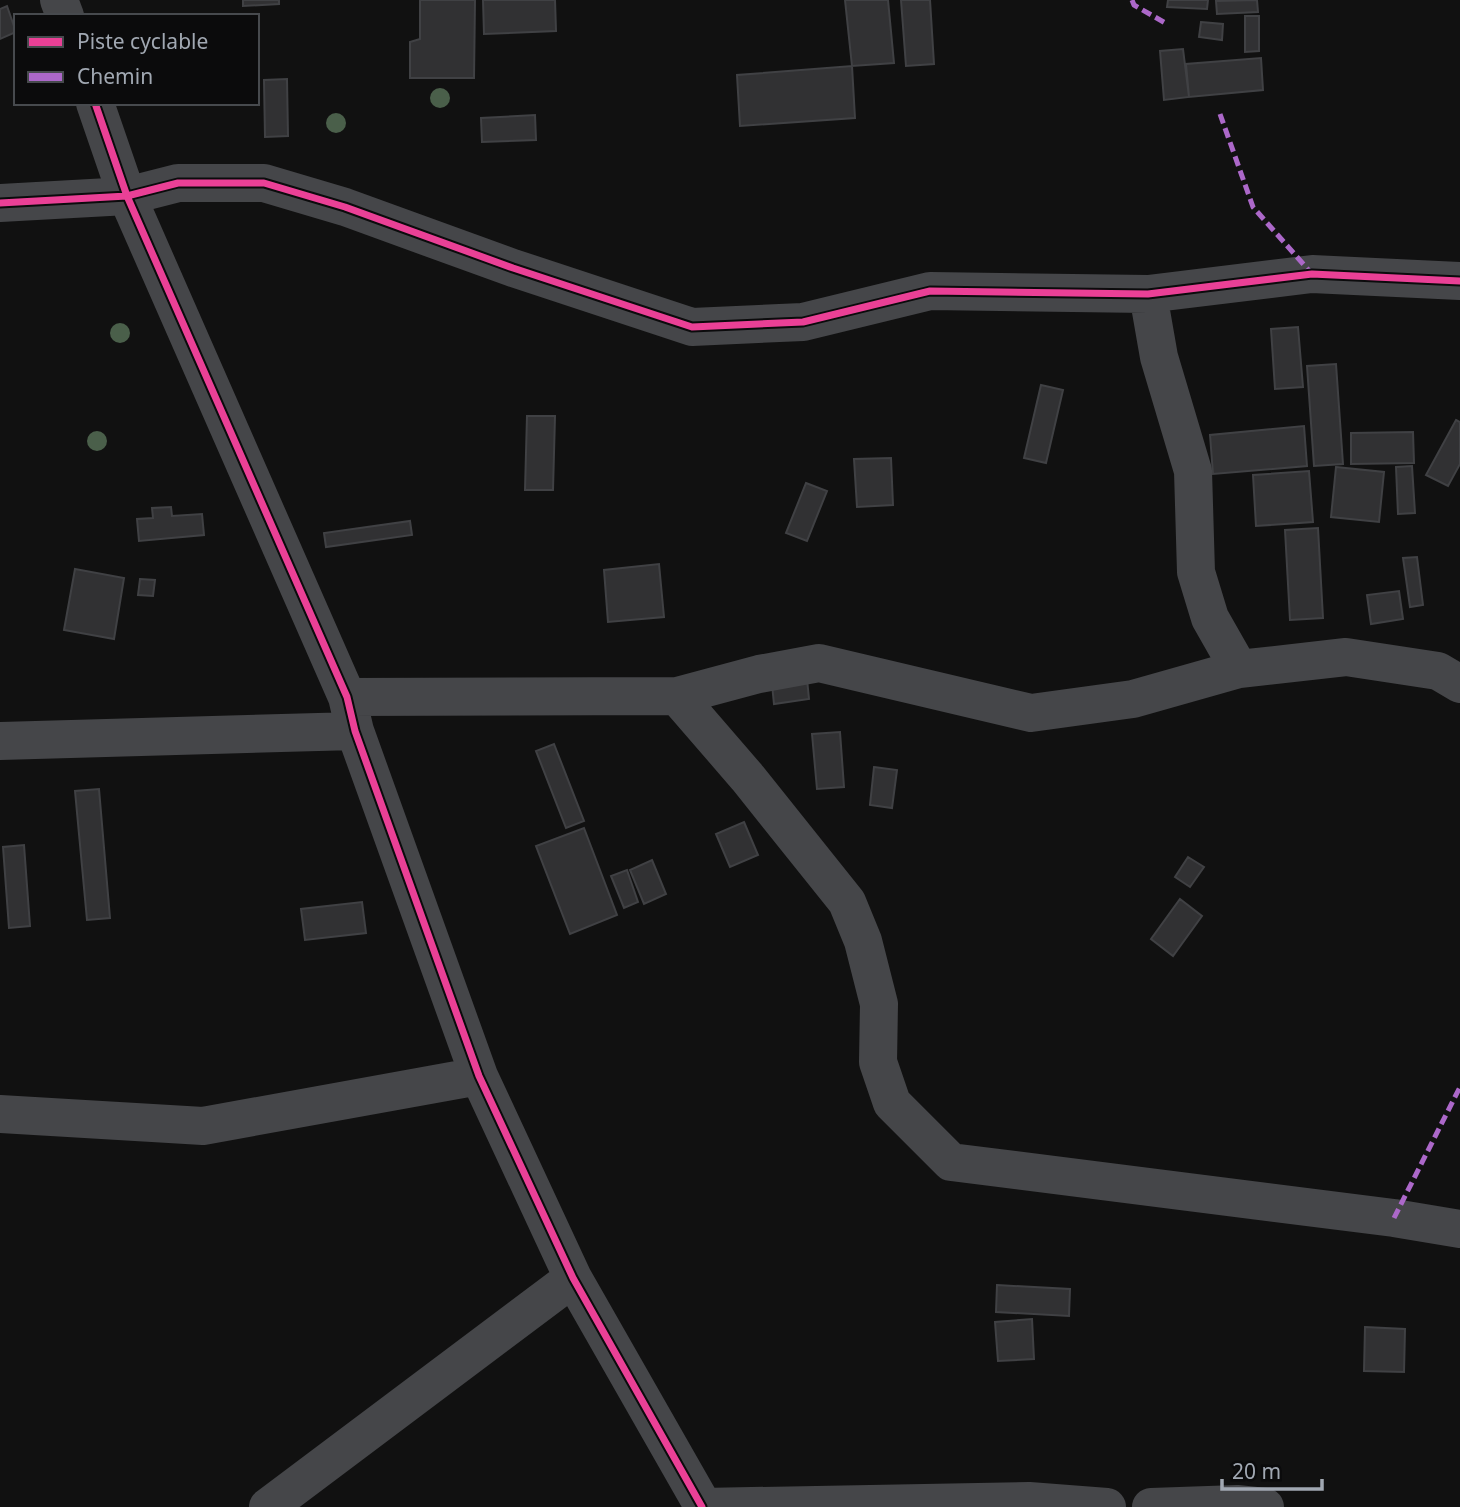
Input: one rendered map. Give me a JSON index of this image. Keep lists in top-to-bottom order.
{
  "legend": ["Piste cyclable", "Chemin"],
  "scale_bar": "20 m"
}
